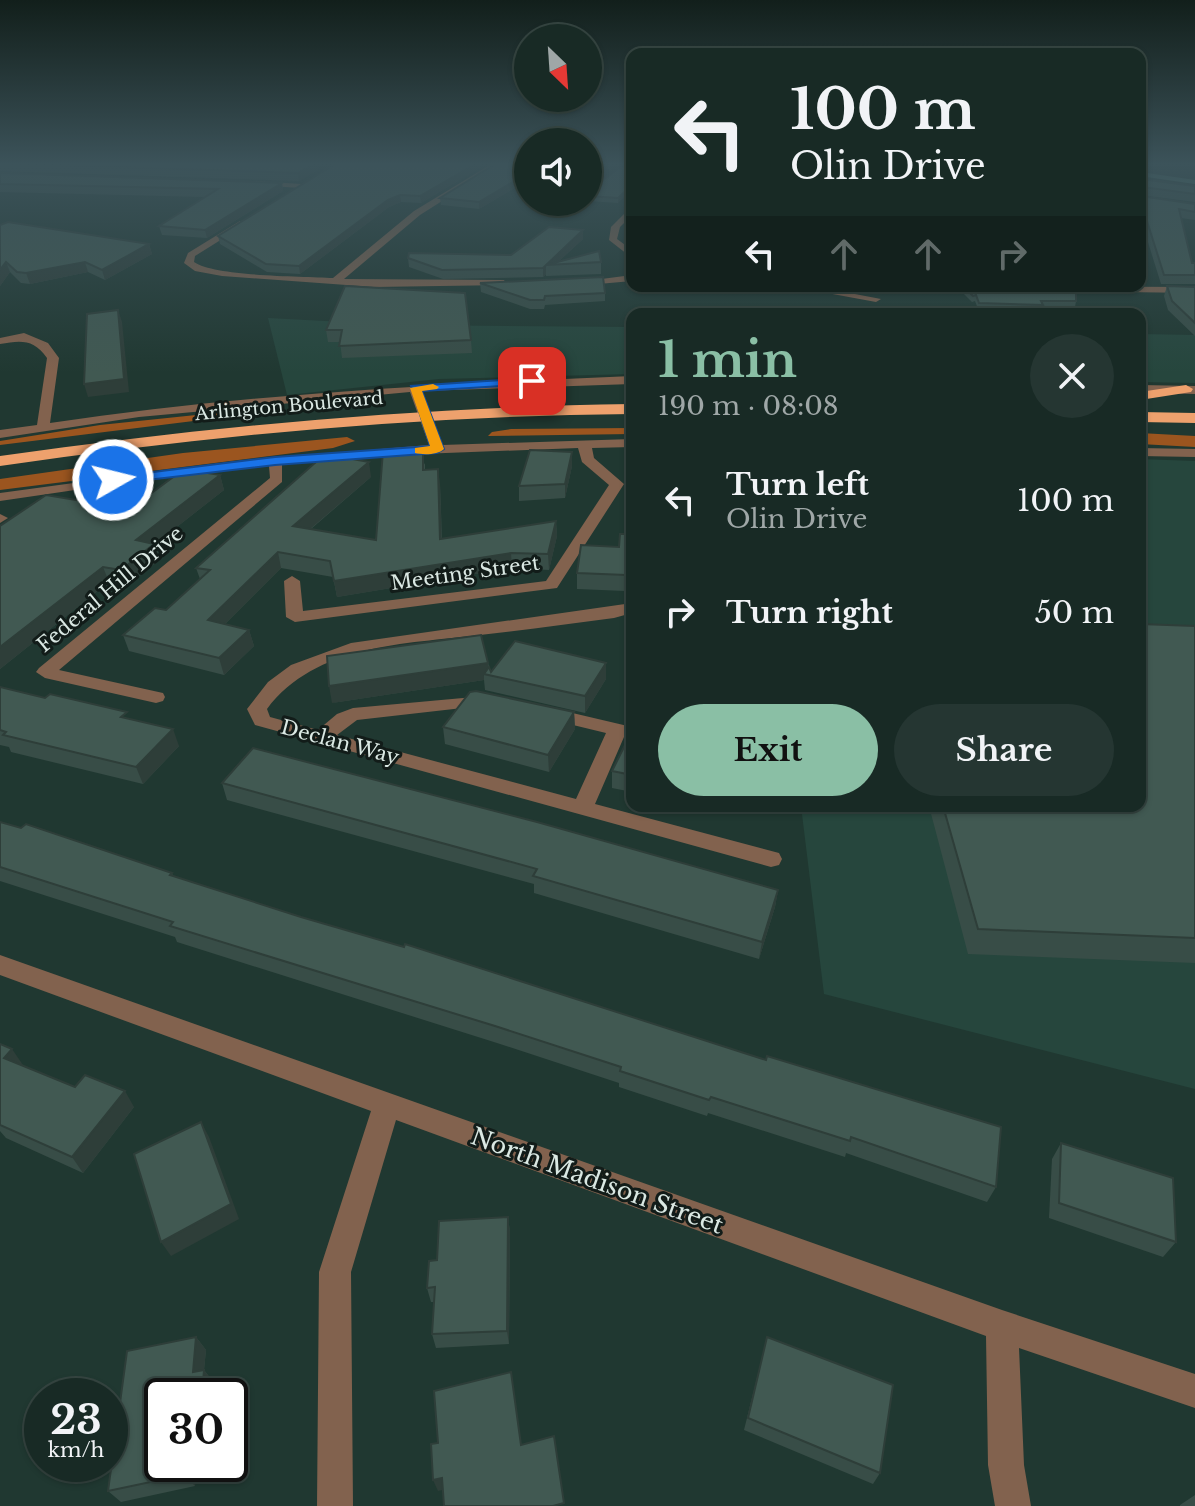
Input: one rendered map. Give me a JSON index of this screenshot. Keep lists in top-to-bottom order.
{
  "streets": {
    "highway": ["Arlington Boulevard"],
    "street": [
      "Meeting Street",
      "Federal Hill Drive",
      "Declan Way",
      "North Madison Street"
    ]
  },
  "north": "bottom right",
  "page": {
    "turn": ["100 m", "Olin Drive"],
    "heading": ["1 min", "190 m · 08:08"],
    "list": [
      {
        "name": "Turn left",
        "note": "Olin Drive",
        "value": "100 m"
      },
      {
        "name": "Turn right",
        "value": "50 m"
      }
    ],
    "buttons": ["Exit", "Share"],
    "speed": "23 km/h",
    "limit": "30"
  }
}
